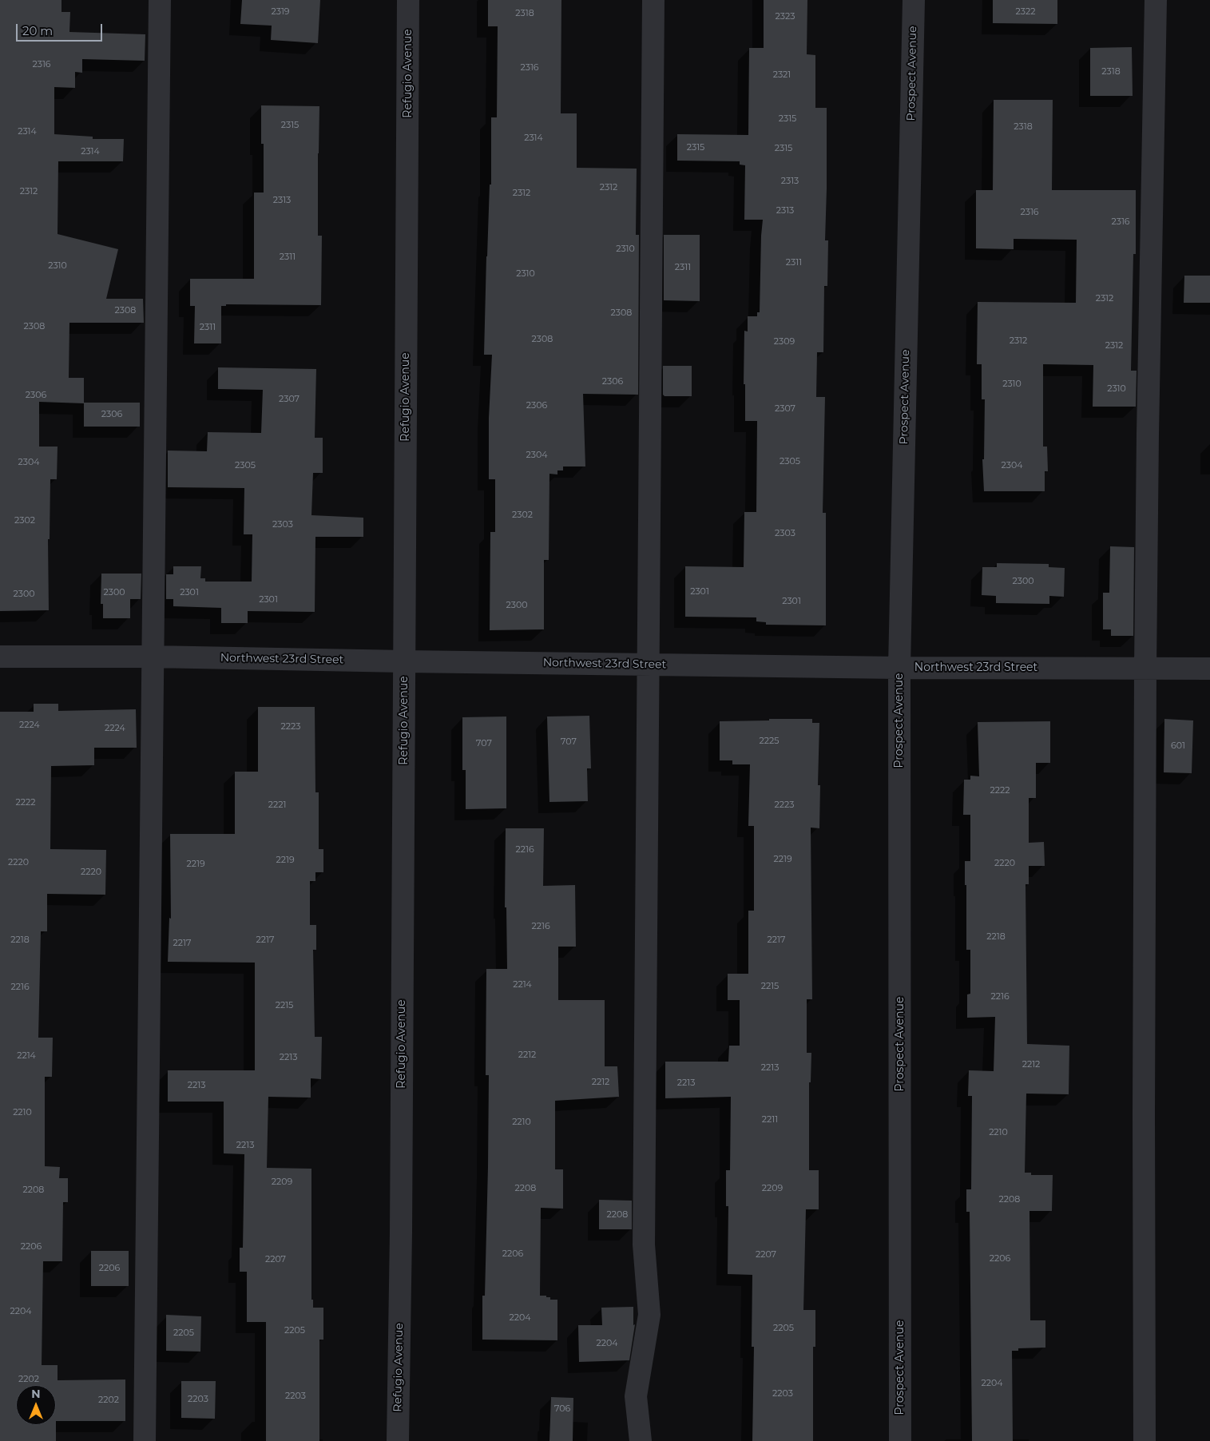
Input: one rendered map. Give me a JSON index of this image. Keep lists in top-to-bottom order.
{
  "streets": {
    "street": ["Refugio Avenue", "Prospect Avenue", "Northwest 23rd Street"]
  },
  "crossings": [
    ["Refugio Avenue", "Northwest 23rd Street"],
    ["Prospect Avenue", "Northwest 23rd Street"]
  ],
  "house_numbers": [
    "2319",
    "2322",
    "2318",
    "2323",
    "2316",
    "2316",
    "2318",
    "2321",
    "2315",
    "2315",
    "2318",
    "2314",
    "2314",
    "2315",
    "2315",
    "2314",
    "2313",
    "2312",
    "2312",
    "2312",
    "2313",
    "2313",
    "2316",
    "2316",
    "2310",
    "2311",
    "2311",
    "2310",
    "2311",
    "2310",
    "2312",
    "2308",
    "2308",
    "2308",
    "2311",
    "2308",
    "2312",
    "2309",
    "2312",
    "2306",
    "2310",
    "2310",
    "2306",
    "2307",
    "2306",
    "2307",
    "2306",
    "2304",
    "2305",
    "2304",
    "2305",
    "2304",
    "2302",
    "2302",
    "2303",
    "2303",
    "2300",
    "2301",
    "2300",
    "2301",
    "2300",
    "2301",
    "2301",
    "2300",
    "2224",
    "2223",
    "2224",
    "2225",
    "707",
    "707",
    "601",
    "2222",
    "2222",
    "2221",
    "2223",
    "2216",
    "2219",
    "2219",
    "2220",
    "2220",
    "2219",
    "2220",
    "2216",
    "2218",
    "2218",
    "2217",
    "2217",
    "2217",
    "2214",
    "2215",
    "2216",
    "2216",
    "2215",
    "2212",
    "2214",
    "2213",
    "2212",
    "2213",
    "2212",
    "2213",
    "2213",
    "2210",
    "2211",
    "2210",
    "2210",
    "2213",
    "2209",
    "2208",
    "2209",
    "2208",
    "2208",
    "2208",
    "2206",
    "2206",
    "2207",
    "2206",
    "2207",
    "2206",
    "2204",
    "2204",
    "2205",
    "2205",
    "2205",
    "2204",
    "2202",
    "2204",
    "2203",
    "2203",
    "2203",
    "2202",
    "706"
  ],
  "scale_bar": "20 m",
  "north": "top"
}
